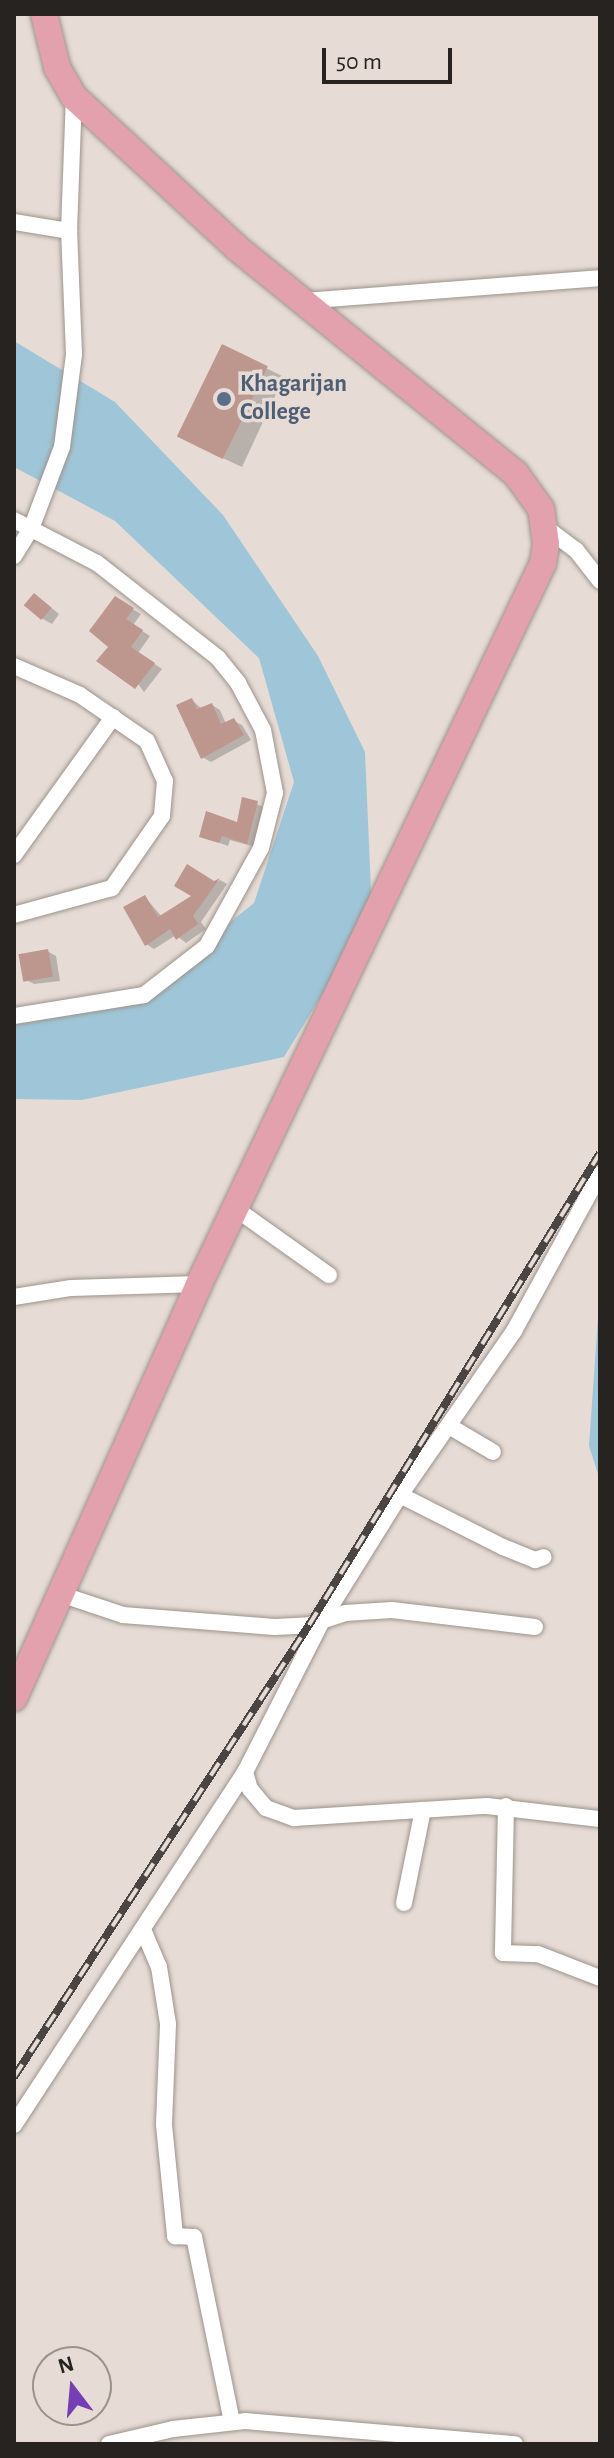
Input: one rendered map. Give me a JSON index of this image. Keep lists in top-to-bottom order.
{
  "places": ["Khagarijan College"],
  "scale_bar": "50 m",
  "north": "top"
}
